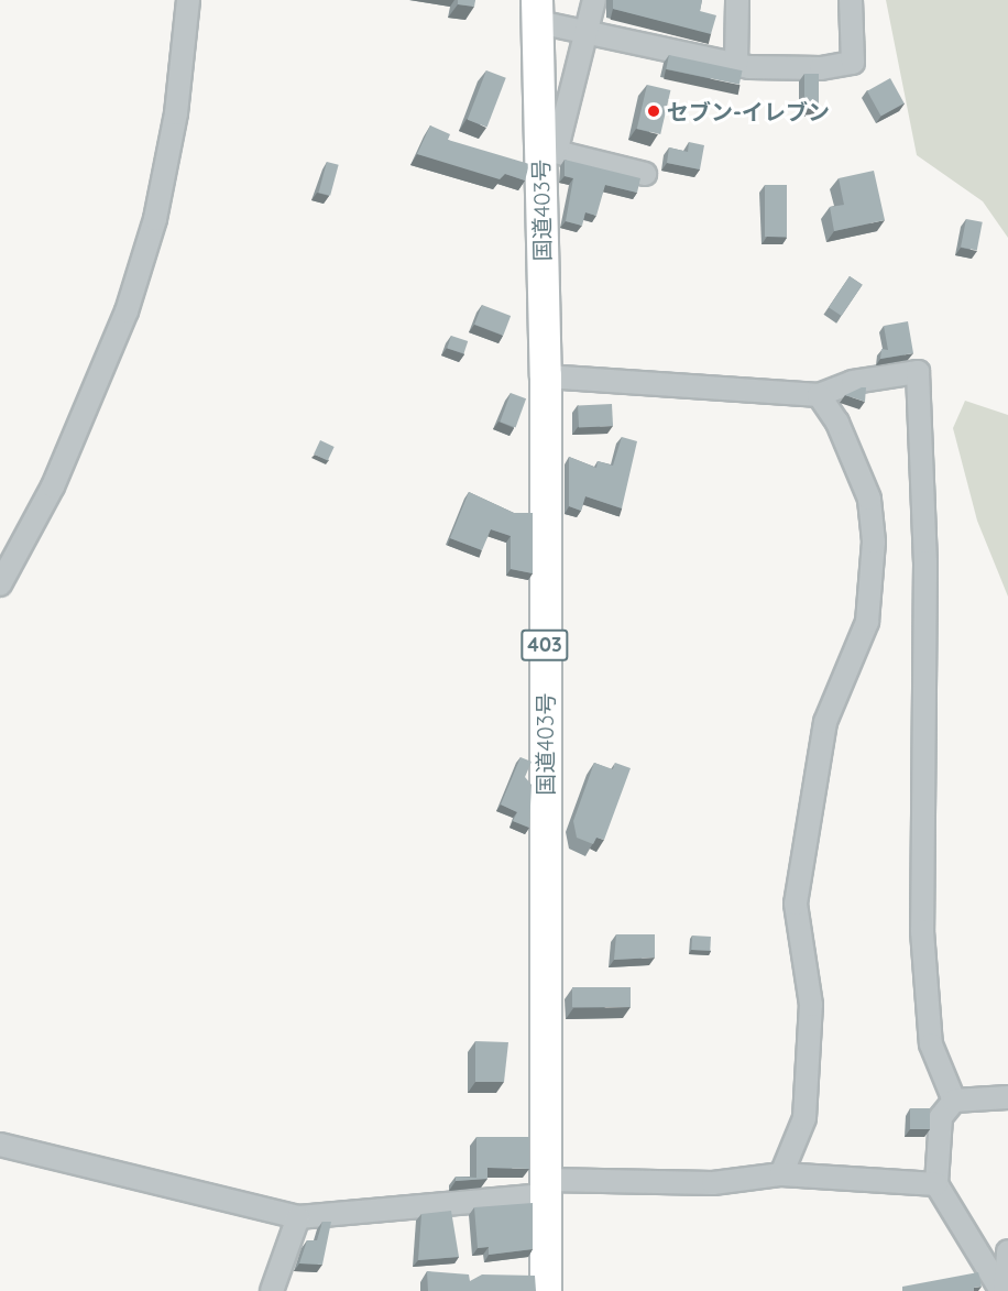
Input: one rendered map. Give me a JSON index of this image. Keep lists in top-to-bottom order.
{
  "streets": {
    "highway": ["国道403号", "403"]
  },
  "places": ["セブン-イレブン"]
}
